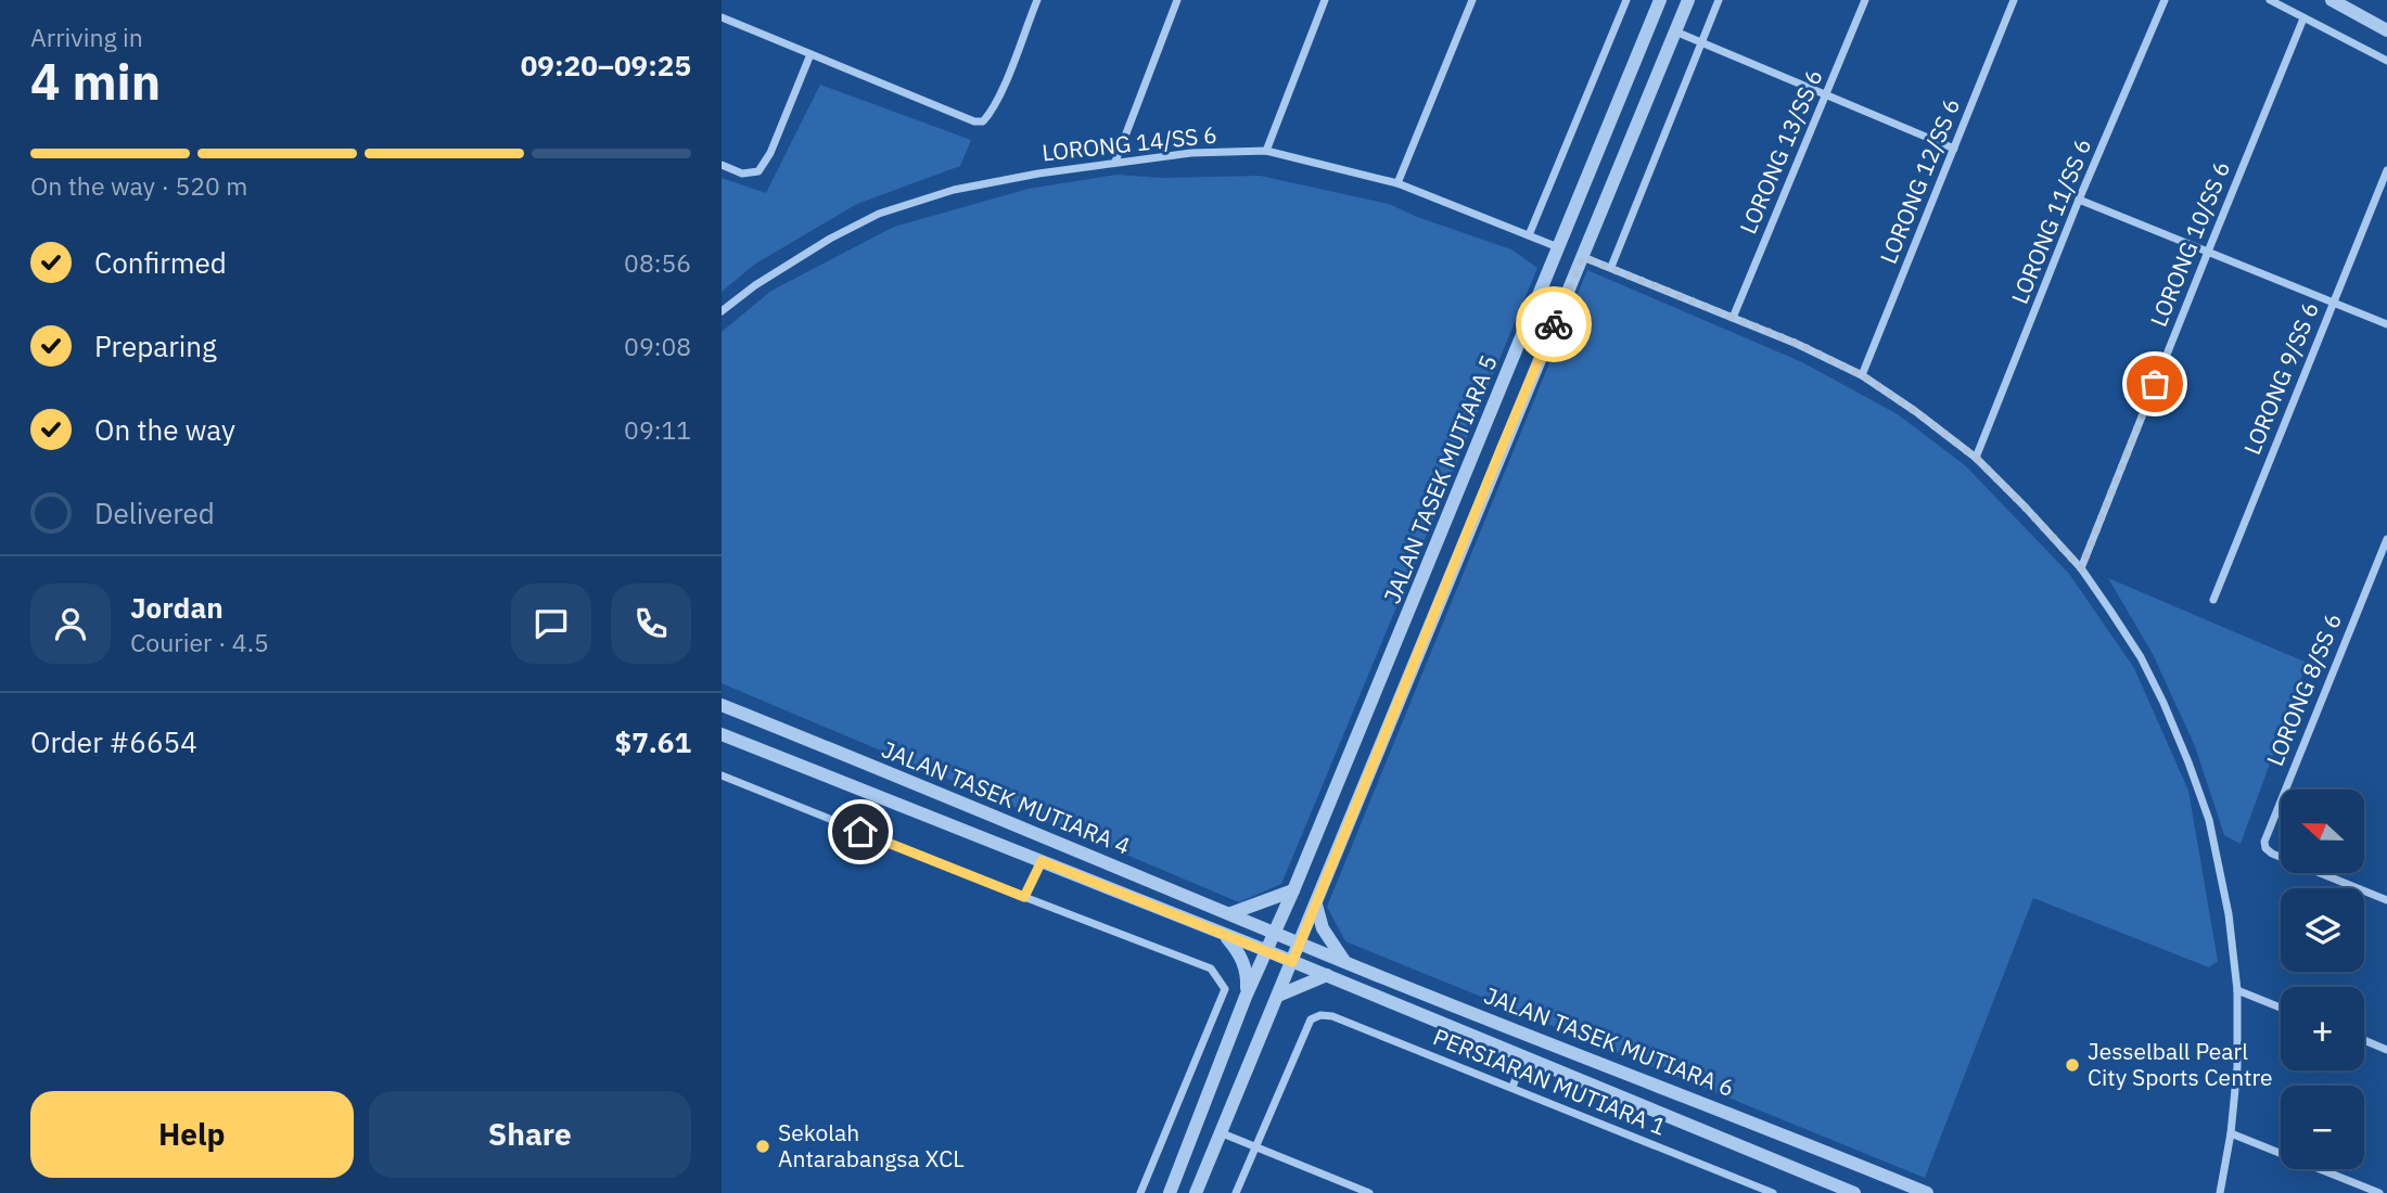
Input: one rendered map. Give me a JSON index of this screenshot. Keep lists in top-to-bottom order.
{
  "streets": {
    "street": [
      "LORONG 14/SS 6",
      "LORONG 13/SS 6",
      "LORONG 12/SS 6",
      "LORONG 11/SS 6",
      "LORONG 10/SS 6",
      "LORONG 9/SS 6",
      "JALAN TASEK MUTIARA 5",
      "LORONG 8/SS 6",
      "JALAN TASEK MUTIARA 4",
      "JALAN TASEK MUTIARA 6",
      "PERSIARAN MUTIARA 1"
    ]
  },
  "crossings": [
    ["LORONG 14/SS 6", "JALAN TASEK MUTIARA 5"],
    ["JALAN TASEK MUTIARA 5", "JALAN TASEK MUTIARA 4"],
    ["JALAN TASEK MUTIARA 5", "JALAN TASEK MUTIARA 6"],
    ["JALAN TASEK MUTIARA 4", "JALAN TASEK MUTIARA 6"]
  ],
  "places": ["Jesselball Pearl City Sports Centre", "Sekolah Antarabangsa XCL"],
  "north": "left",
  "page": {
    "heading": ["4 min", "Arriving in", "09:20–09:25"],
    "panel": [
      "Jordan",
      "Courier · 4.5",
      "Order #6654",
      "$7.61"
    ],
    "bar": "On the way · 520 m",
    "list": [
      ["Confirmed", "08:56"],
      ["Preparing", "09:08"],
      ["On the way", "09:11"],
      "Delivered"
    ],
    "map_buttons": ["+", "−"],
    "buttons": ["Help", "Share"]
  }
}
